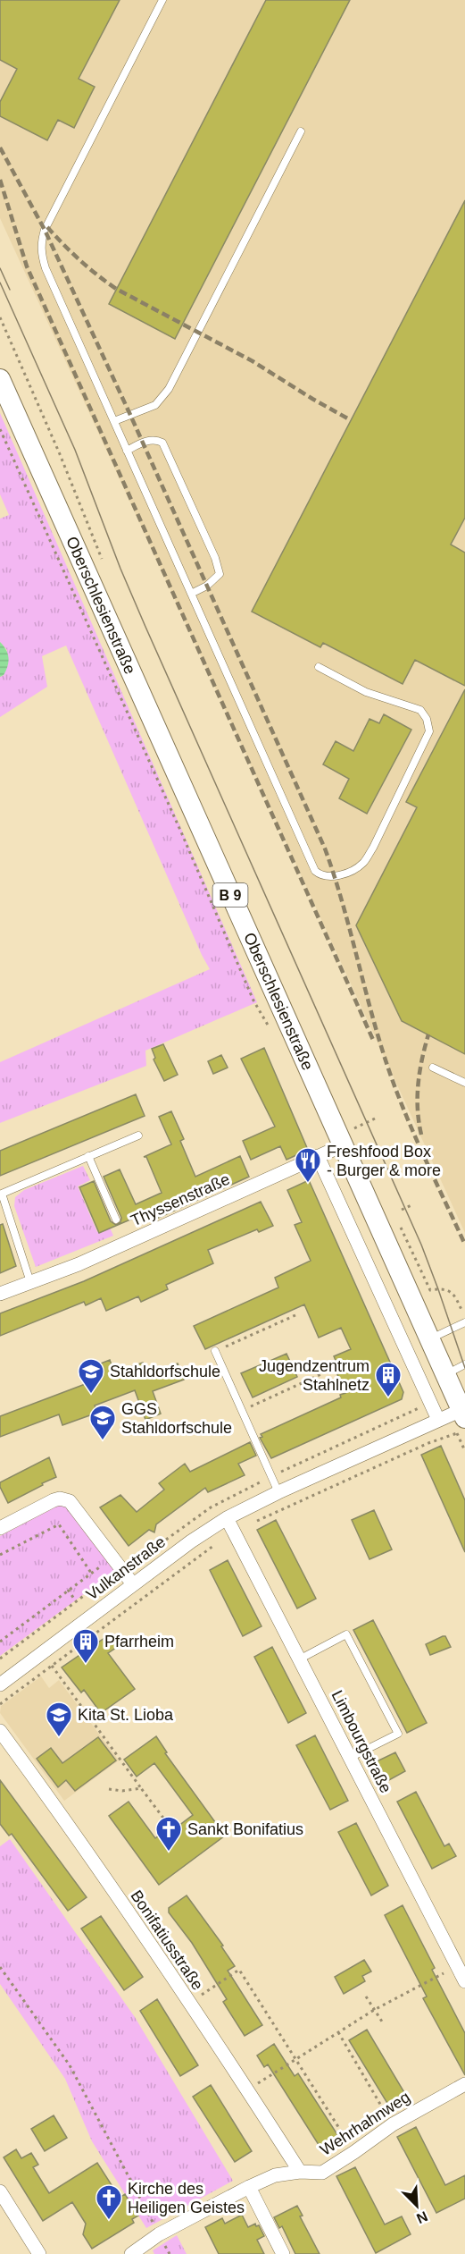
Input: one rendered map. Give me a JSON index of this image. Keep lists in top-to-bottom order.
{
  "streets": {
    "main road": ["Oberschlesienstraße", "B 9"],
    "street": [
      "Thyssenstraße",
      "Vulkanstraße",
      "Limbourgstraße",
      "Bonifatiusstraße",
      "Wehrhahnweg"
    ]
  },
  "crossings": [
    ["Oberschlesienstraße", "Thyssenstraße"],
    ["Oberschlesienstraße", "Vulkanstraße"],
    ["Vulkanstraße", "Limbourgstraße"],
    ["Bonifatiusstraße", "Wehrhahnweg"]
  ],
  "places": {
    "restaurant": ["Freshfood Box - Burger & more"],
    "school or university": ["Stahldorfschule", "GGS Stahldorfschule", "Kita St. Lioba"],
    "building": ["Jugendzentrum Stahlnetz", "Pfarrheim"],
    "church": ["Sankt Bonifatius", "Kirche des Heiligen Geistes"]
  },
  "north": "bottom right"
}
